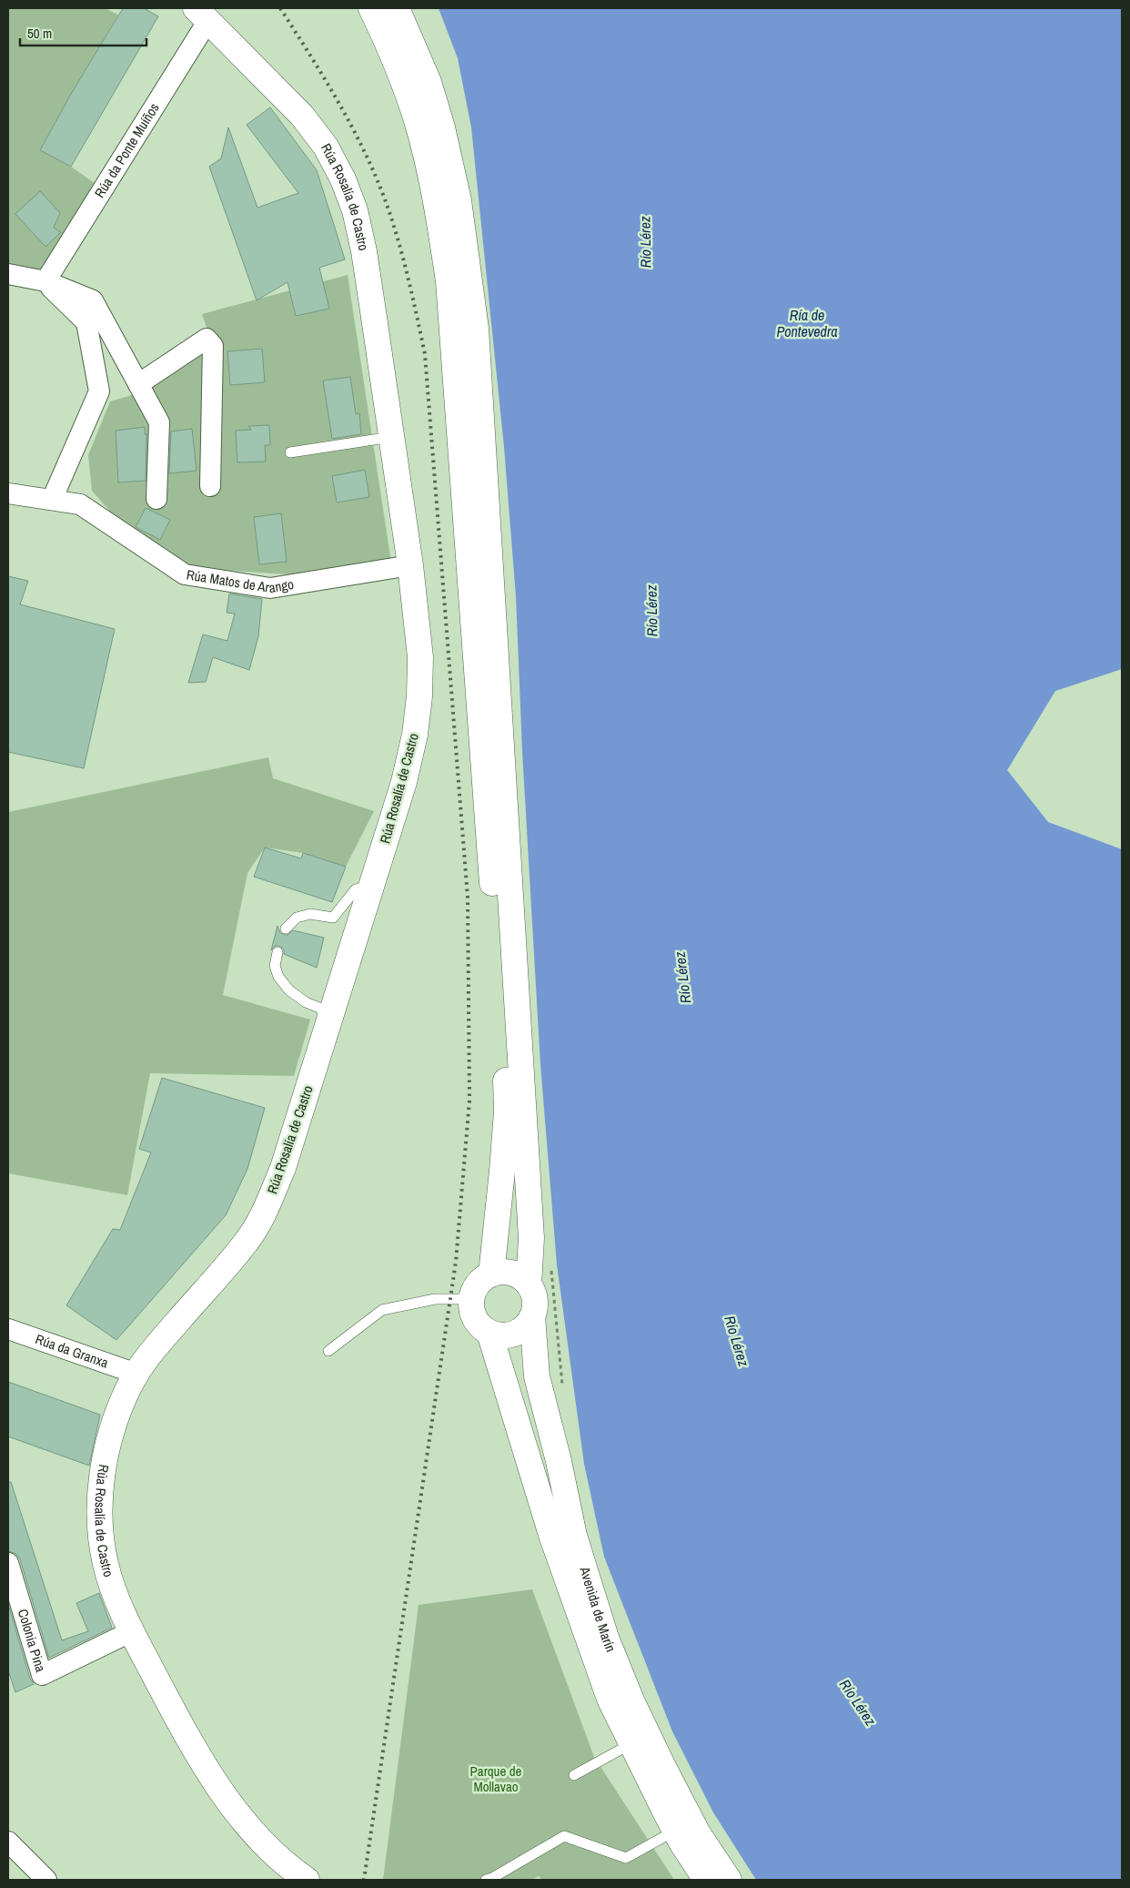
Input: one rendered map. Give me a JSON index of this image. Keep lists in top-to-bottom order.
{
  "streets": {
    "main road": ["Rúa Rosalía de Castro", "Avenida de Marín"],
    "street": [
      "Rúa da Ponte Muíños",
      "Rúa Matos de Arango",
      "Rúa da Granxa",
      "Colonia Pina"
    ]
  },
  "crossings": [
    ["Rúa da Ponte Muíños", "Rúa Rosalía de Castro"],
    ["Rúa Rosalía de Castro", "Rúa Matos de Arango"],
    ["Rúa Rosalía de Castro", "Rúa da Granxa"],
    ["Rúa Rosalía de Castro", "Colonia Pina"]
  ],
  "water": ["Río Lérez", "Ría de Pontevedra"],
  "parks": ["Parque de Mollavao"],
  "scale_bar": "50 m"
}
